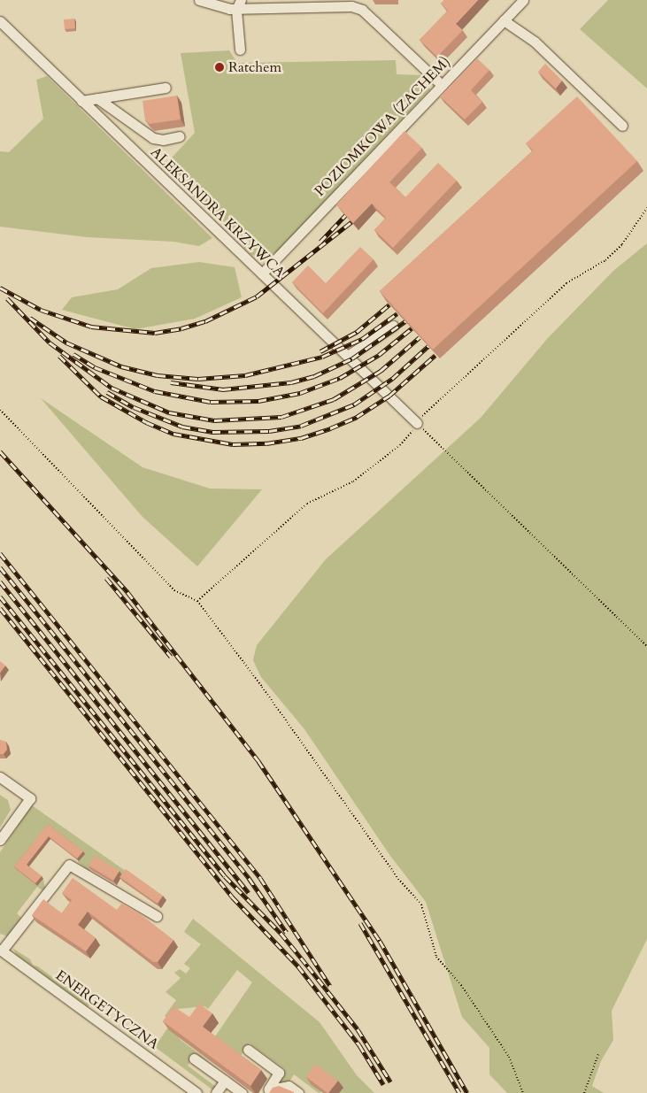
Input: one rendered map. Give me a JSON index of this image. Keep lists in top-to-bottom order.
{
  "streets": {
    "street": ["POZIOMKOWA (ZACHEM)", "ALEKSANDRA KRZYWCA", "ENERGETYCZNA"]
  },
  "crossings": [
    ["POZIOMKOWA (ZACHEM)", "ALEKSANDRA KRZYWCA"]
  ],
  "places": ["Ratchem"]
}
